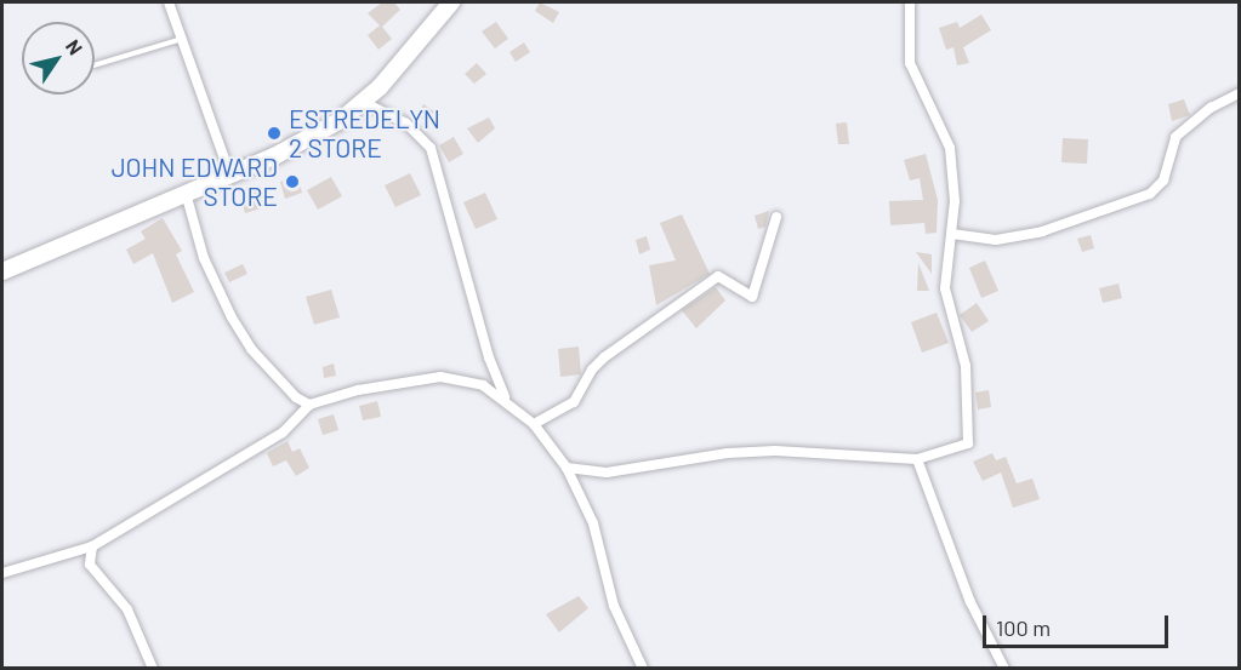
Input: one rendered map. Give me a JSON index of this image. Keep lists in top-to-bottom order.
{
  "places": ["ESTREDELYN 2 STORE", "JOHN EDWARD STORE"],
  "scale_bar": "100 m",
  "north": "top right"
}
